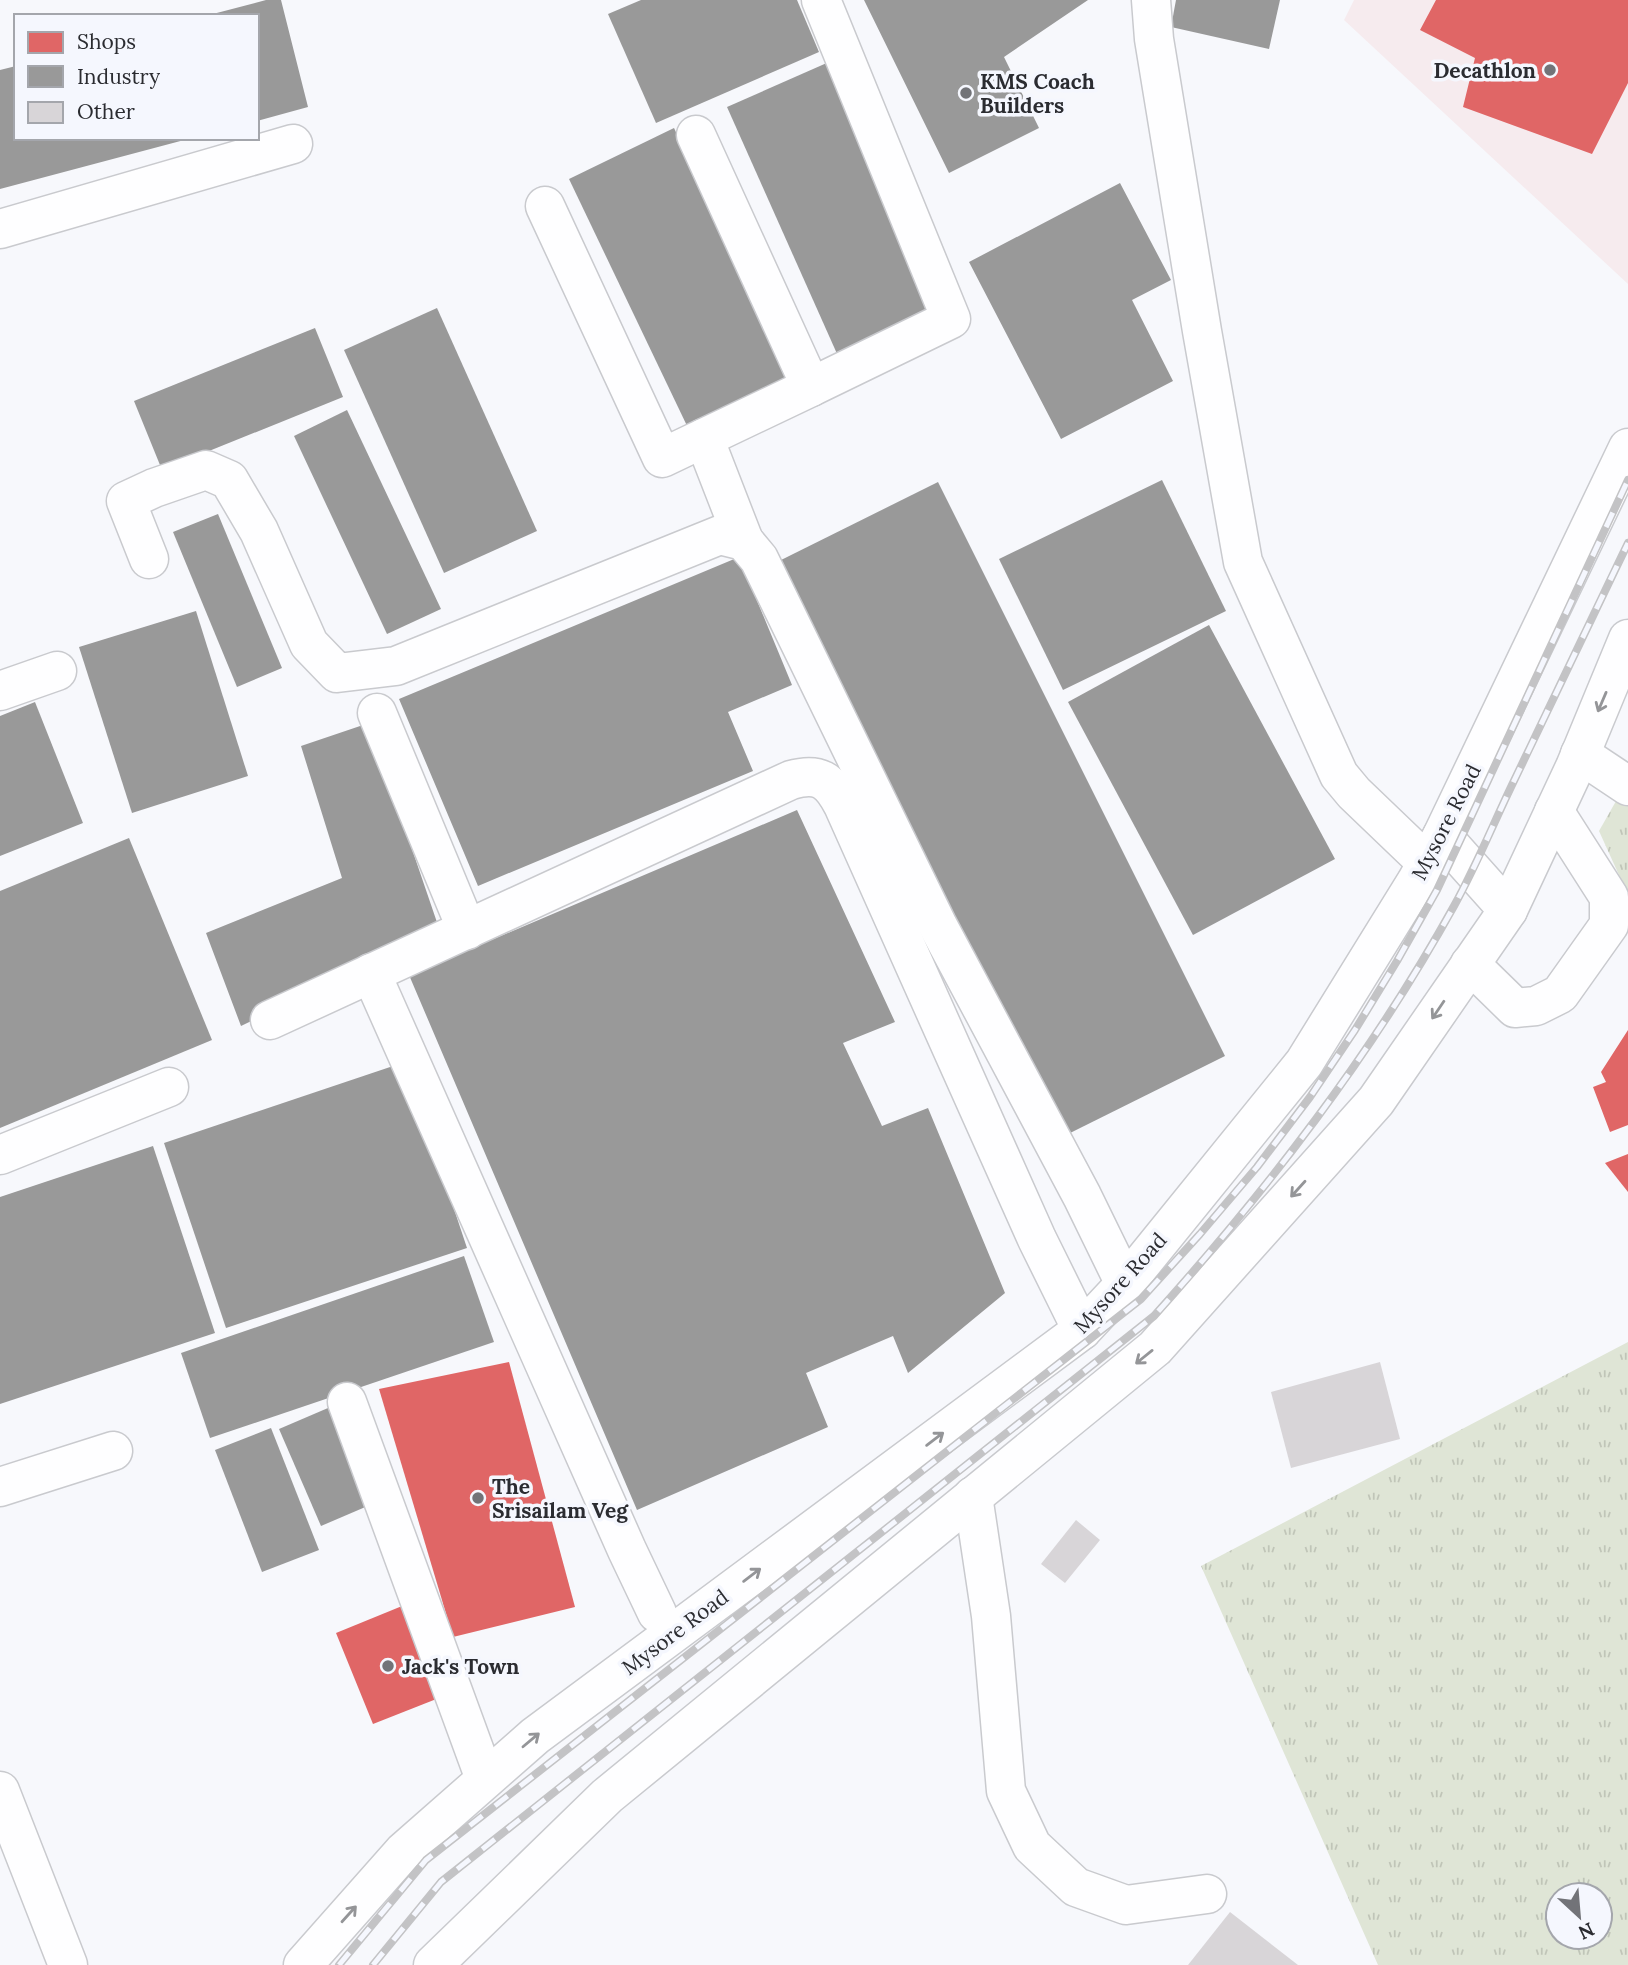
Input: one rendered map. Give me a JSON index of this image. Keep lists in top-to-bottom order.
{
  "streets": {
    "main road": ["Mysore Road"]
  },
  "places": [
    "Decathlon",
    "KMS Coach Builders",
    "The Srisailam Veg",
    "Jack's Town"
  ],
  "legend": ["Shops", "Industry", "Other"],
  "north": "bottom right"
}
